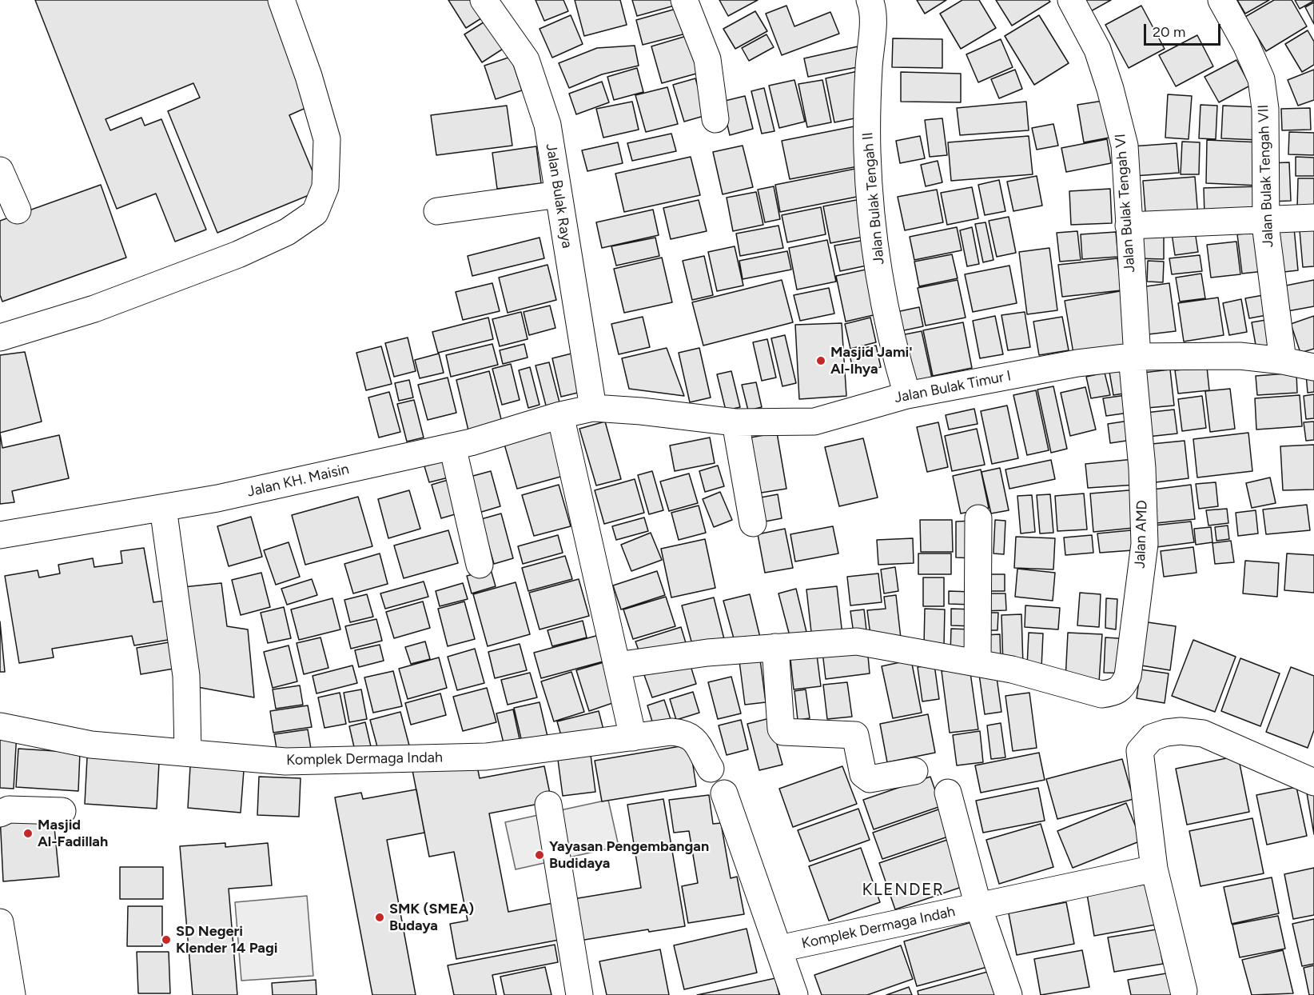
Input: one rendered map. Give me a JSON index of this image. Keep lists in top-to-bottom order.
{
  "streets": {
    "street": [
      "Jalan Bulak Tengah VII",
      "Jalan Bulak Raya",
      "Jalan Bulak Tengah II",
      "Jalan Bulak Tengah VI",
      "Jalan Bulak Timur I",
      "Jalan KH. Maisin",
      "Jalan AMD",
      "Komplek Dermaga Indah"
    ]
  },
  "crossings": [
    ["Jalan Bulak Tengah VII", "Jalan Bulak Timur I"],
    ["Jalan Bulak Raya", "Jalan Bulak Timur I"],
    ["Jalan Bulak Raya", "Jalan KH. Maisin"],
    ["Jalan Bulak Tengah II", "Jalan Bulak Timur I"],
    ["Jalan Bulak Tengah VI", "Jalan Bulak Timur I"],
    ["Jalan Bulak Tengah VI", "Jalan AMD"],
    ["Jalan Bulak Timur I", "Jalan KH. Maisin"],
    ["Jalan Bulak Timur I", "Jalan AMD"]
  ],
  "districts": ["KLENDER"],
  "places": [
    "Masjid Jami' Al-Ihya",
    "Masjid Al-Fadillah",
    "Yayasan Pengembangan Budidaya",
    "SMK (SMEA) Budaya",
    "SD Negeri Klender 14 Pagi"
  ],
  "scale_bar": "20 m"
}
